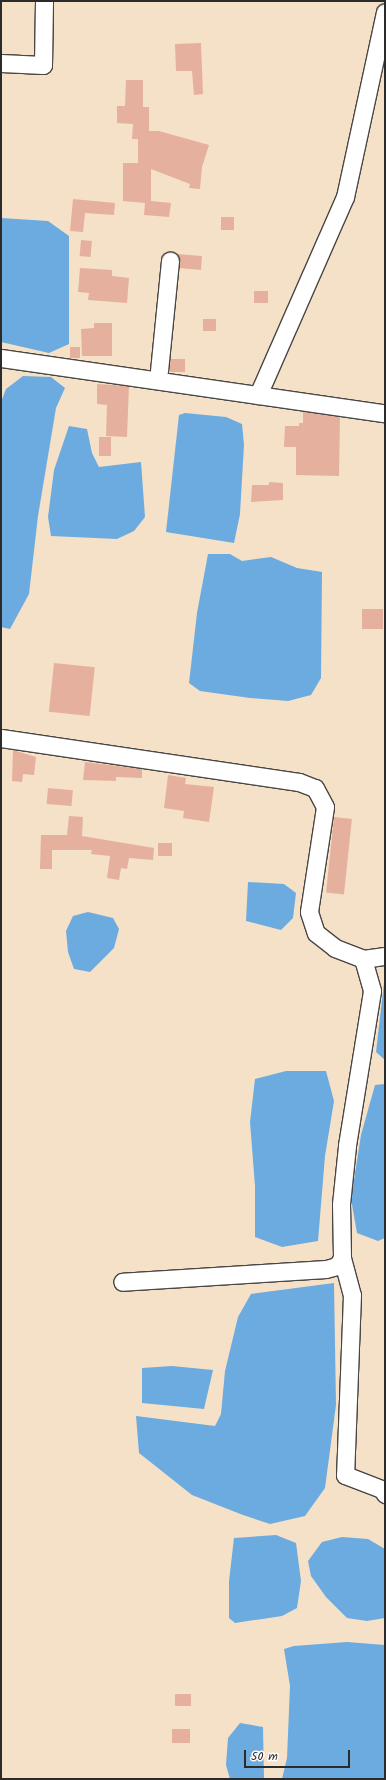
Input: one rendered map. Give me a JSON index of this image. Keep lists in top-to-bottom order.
{
  "scale_bar": "50 m"
}
